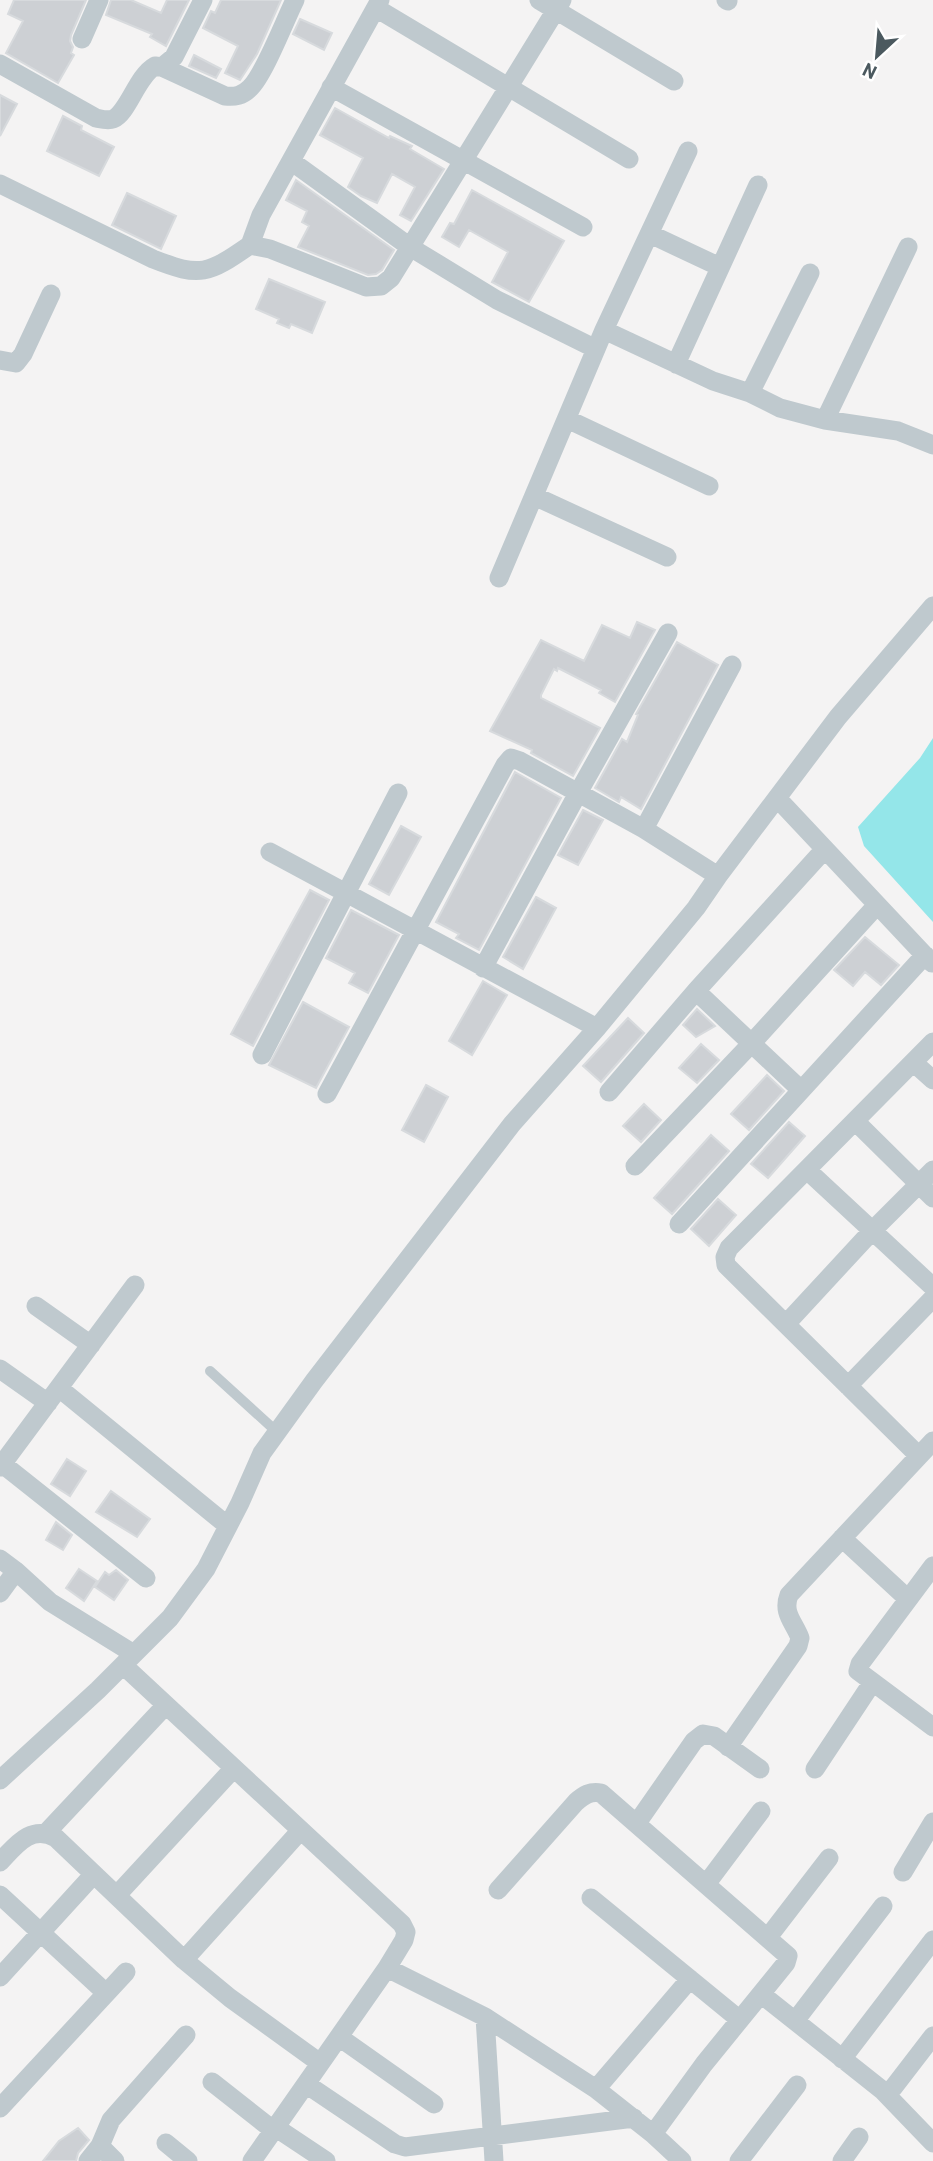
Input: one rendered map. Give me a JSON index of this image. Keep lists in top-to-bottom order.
{
  "north": "bottom left"
}
